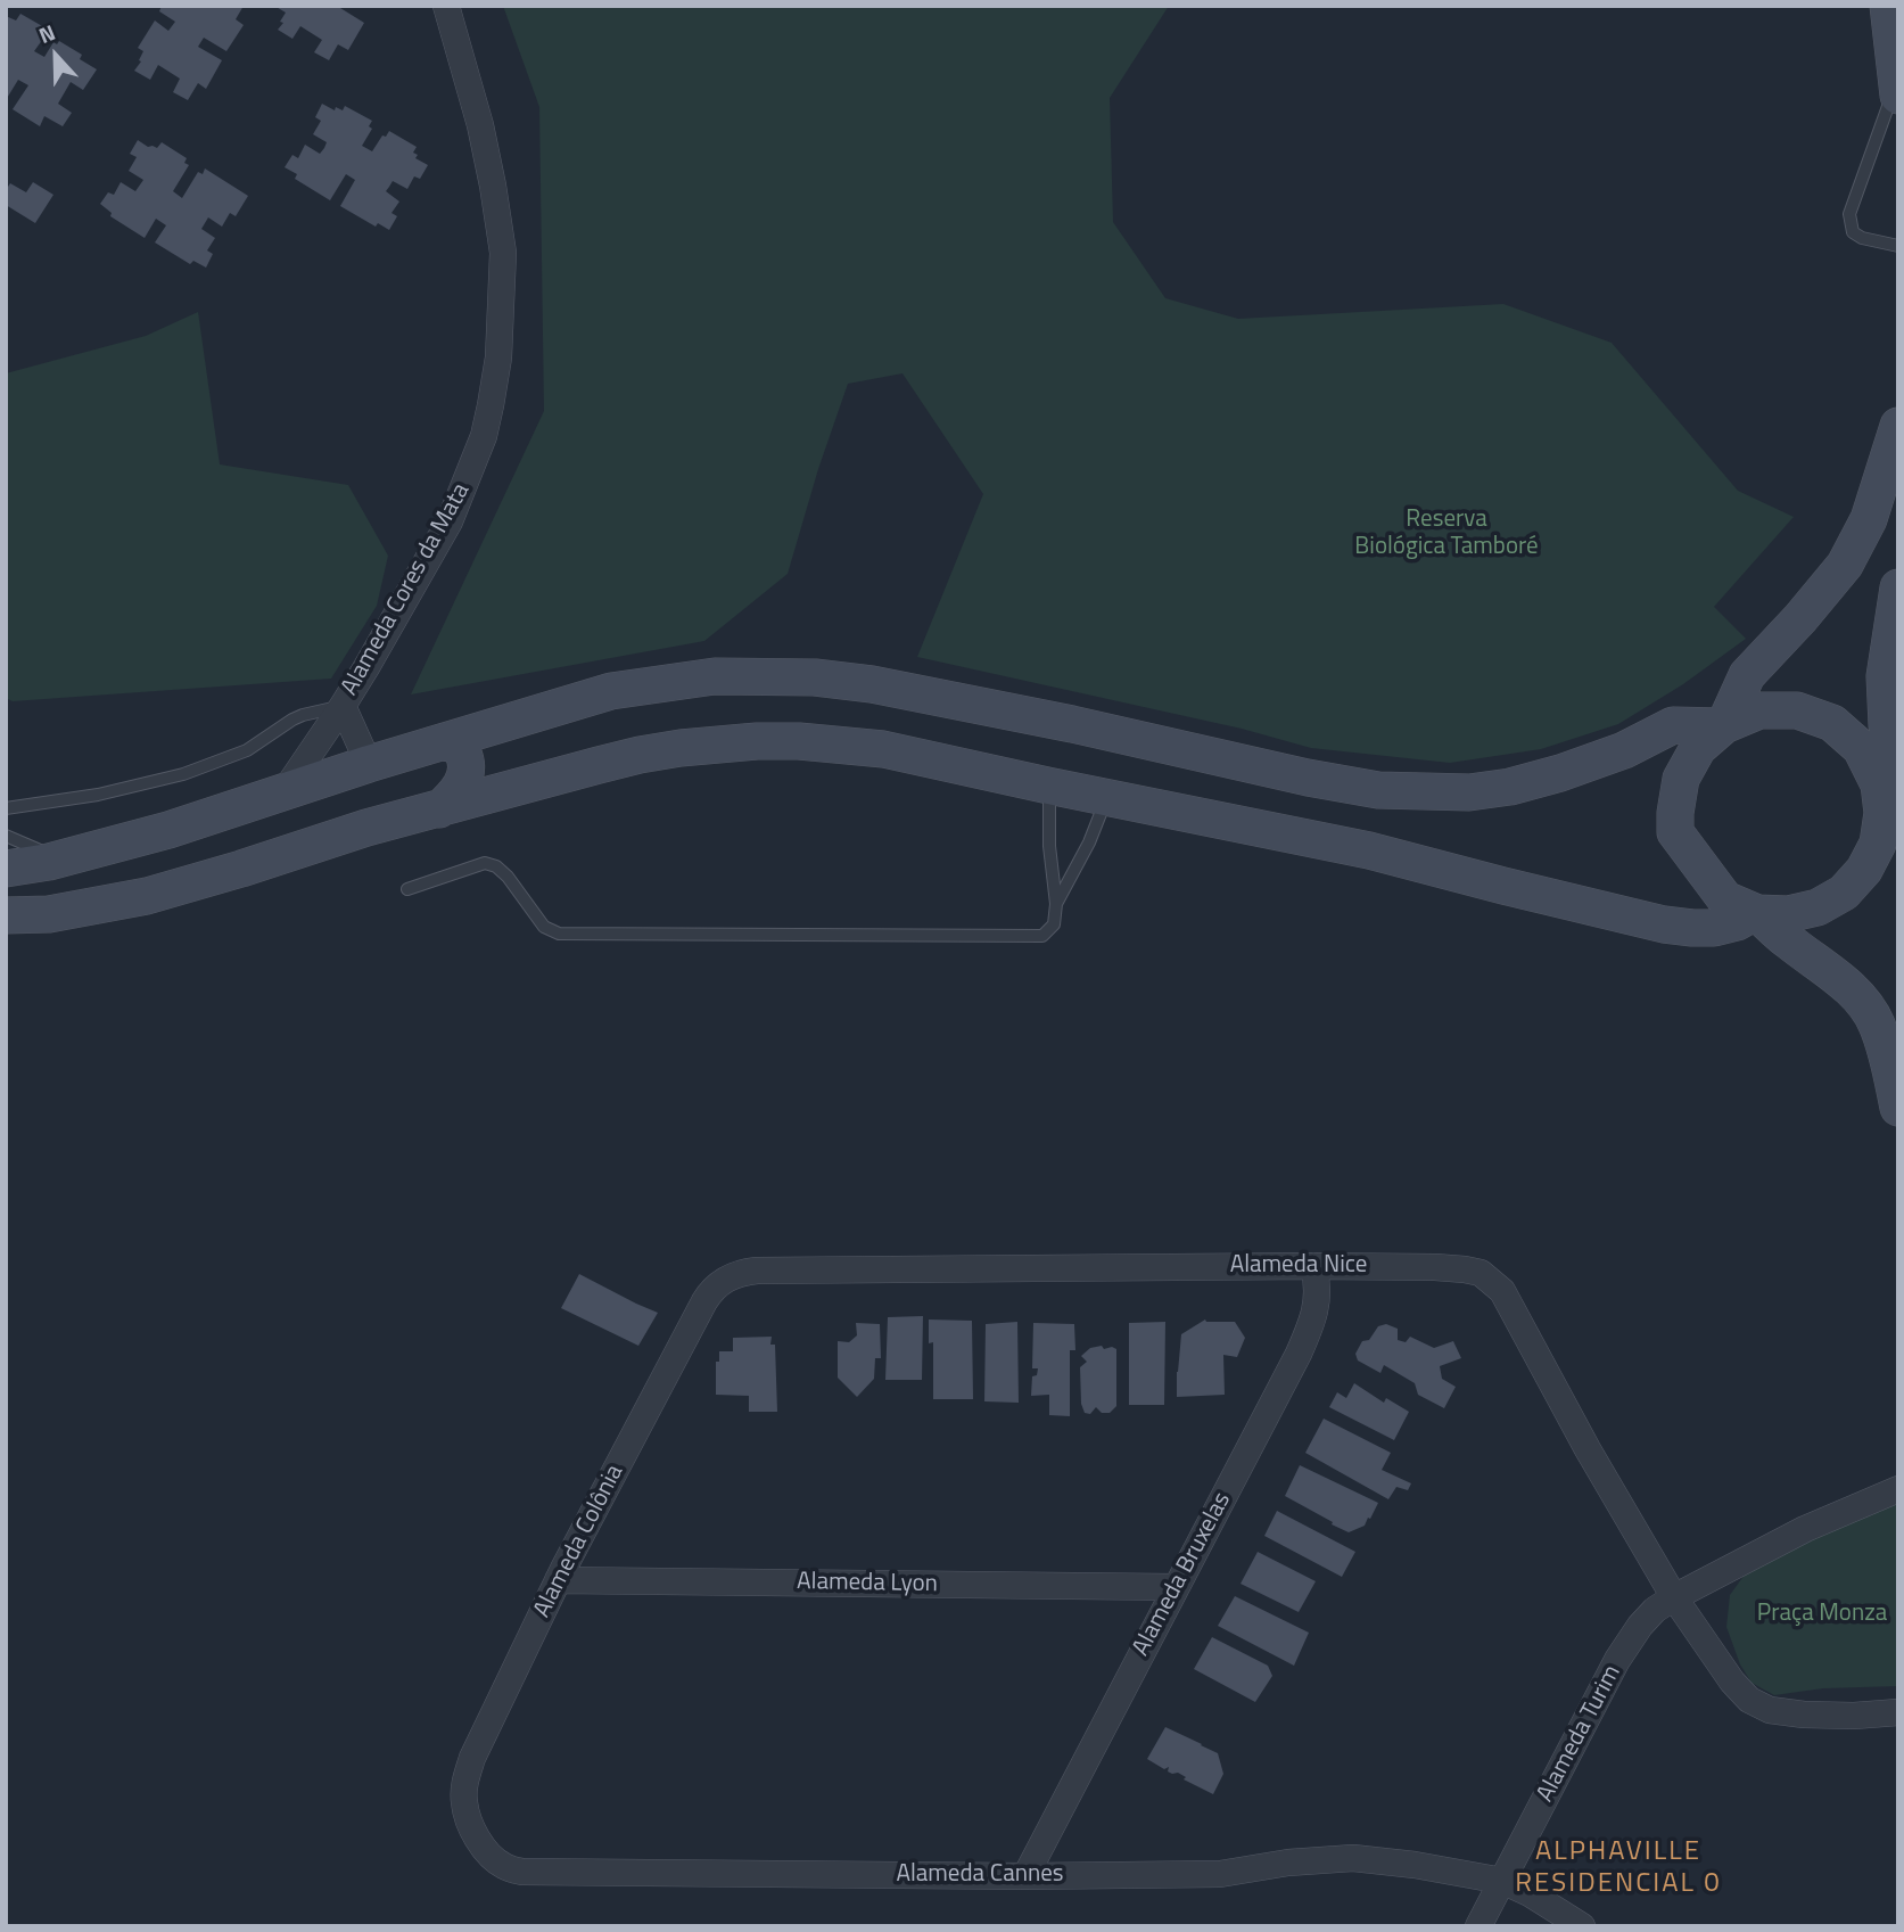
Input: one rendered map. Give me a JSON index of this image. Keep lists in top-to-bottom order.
{
  "streets": {
    "street": [
      "Alameda Cores da Mata",
      "Alameda Nice",
      "Alameda Colônia",
      "Alameda Bruxelas",
      "Alameda Lyon",
      "Alameda Turim",
      "Alameda Cannes"
    ]
  },
  "crossings": [
    ["Alameda Nice", "Alameda Colônia"],
    ["Alameda Nice", "Alameda Bruxelas"],
    ["Alameda Nice", "Alameda Turim"],
    ["Alameda Colônia", "Alameda Lyon"],
    ["Alameda Colônia", "Alameda Cannes"],
    ["Alameda Bruxelas", "Alameda Lyon"],
    ["Alameda Bruxelas", "Alameda Cannes"],
    ["Alameda Turim", "Alameda Cannes"]
  ],
  "districts": ["ALPHAVILLE RESIDENCIAL 0"],
  "parks": ["Reserva Biológica Tamboré", "Praça Monza"],
  "north": "top"
}
